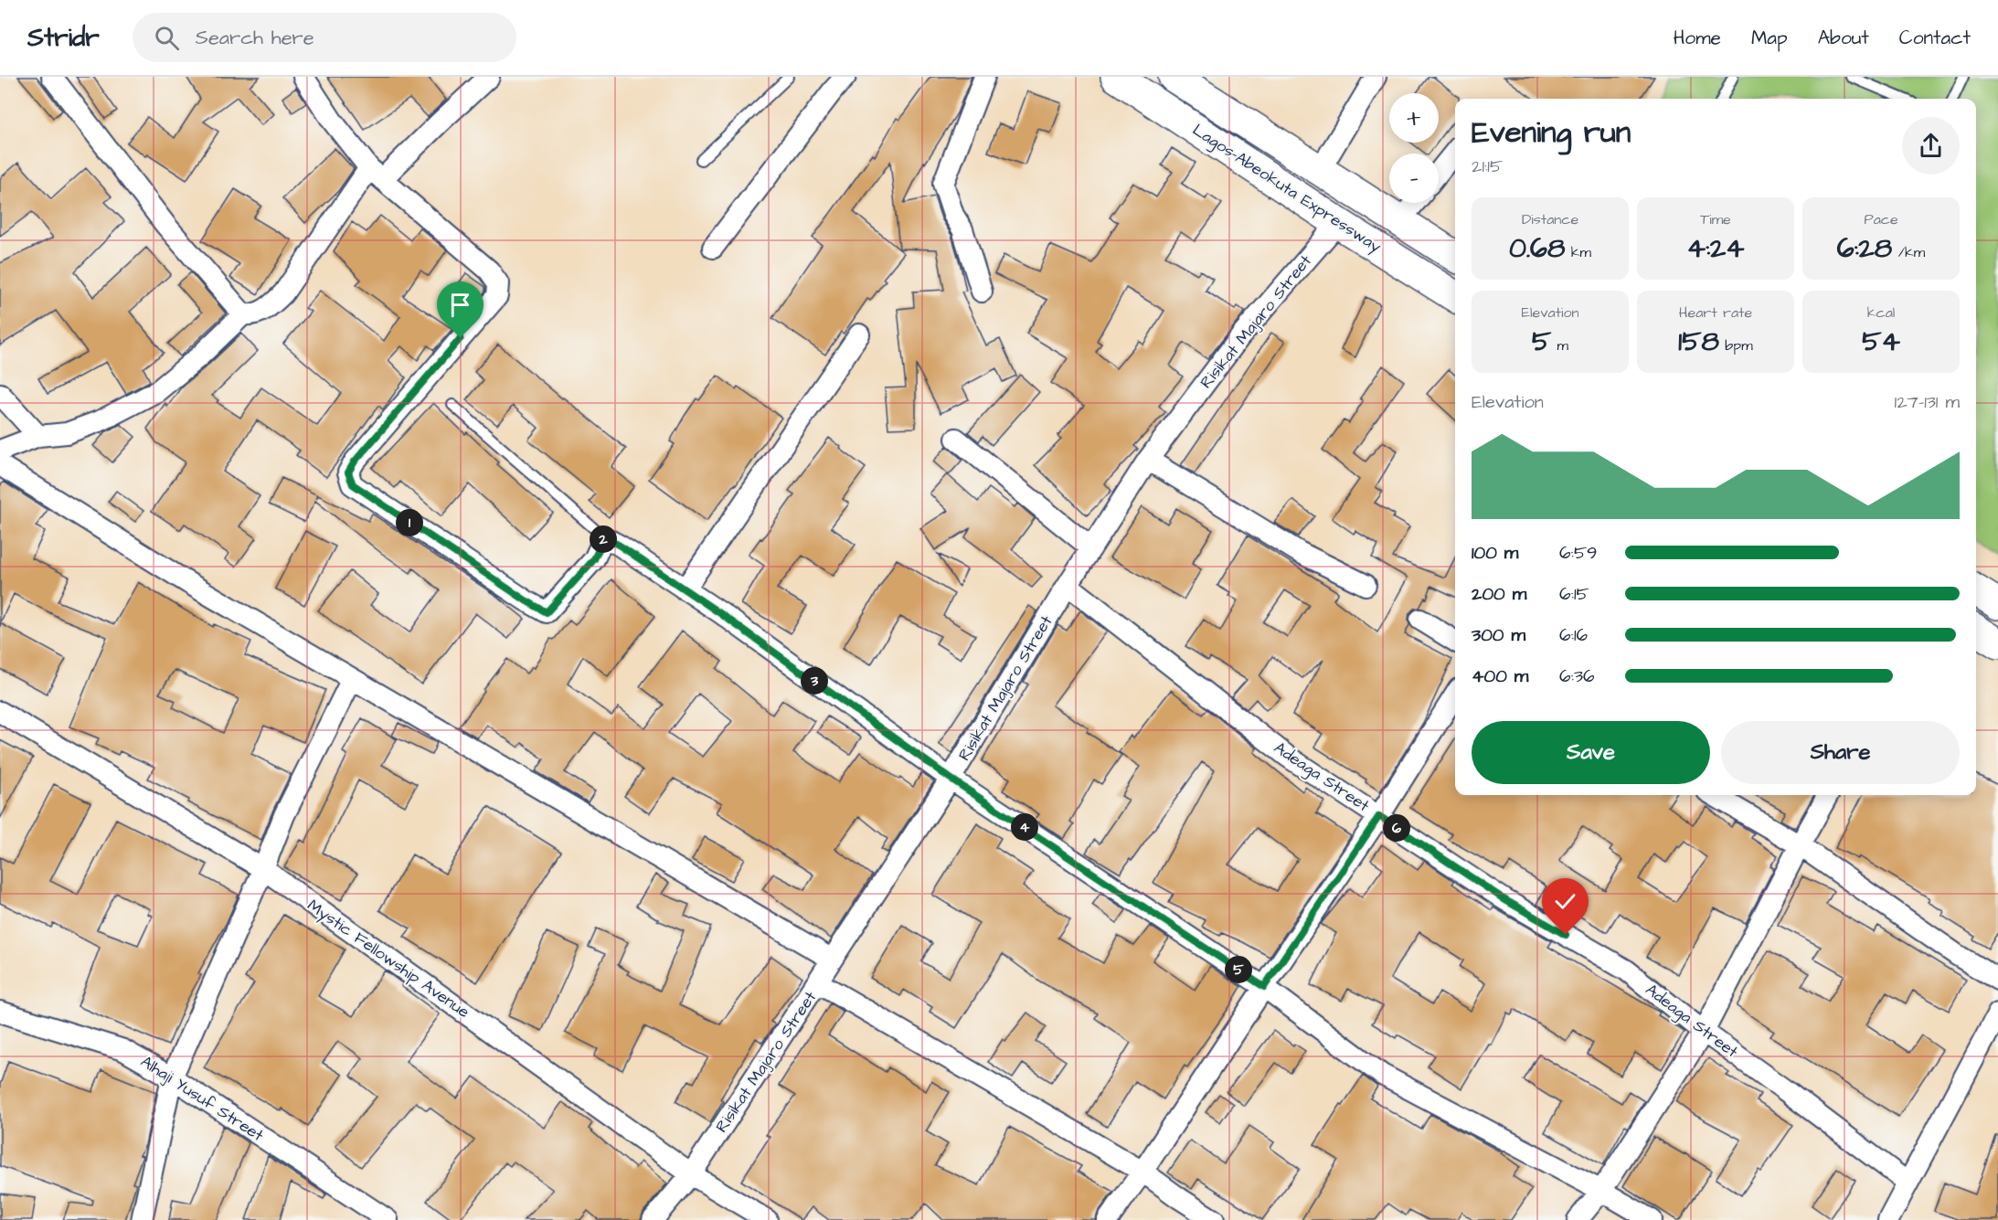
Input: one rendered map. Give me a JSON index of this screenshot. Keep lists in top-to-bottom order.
{
  "streets": {
    "highway": ["Lagos-Abeokuta Expressway"],
    "street": [
      "Risikat Majaro Street",
      "Adeaga Street",
      "Mystic Fellowship Avenue",
      "Alhaji Yusuf Street"
    ]
  },
  "crossings": [
    ["Lagos-Abeokuta Expressway", "Risikat Majaro Street"],
    ["Risikat Majaro Street", "Adeaga Street"],
    ["Risikat Majaro Street", "Mystic Fellowship Avenue"]
  ],
  "page": {
    "header": "Stridr",
    "search": "Search here",
    "nav": [
      "Home",
      "Map",
      "About",
      "Contact"
    ],
    "map_buttons": ["+", "−"],
    "heading": ["Evening run", "21:15"],
    "stats": [
      ["Distance", "0.68 km"],
      ["Time", "4:24"],
      ["Pace", "6:28 /km"],
      ["Elevation", "5 m"],
      ["Heart rate", "158 bpm"],
      ["kcal", "54"]
    ],
    "chart": ["Elevation", "127–131 m"],
    "pins": [
      "1",
      "2",
      "3",
      "4",
      "6",
      "5"
    ],
    "list": [
      {
        "name": "100 m",
        "note": "6:59"
      },
      {
        "name": "200 m",
        "note": "6:15"
      },
      {
        "name": "300 m",
        "note": "6:16"
      },
      {
        "name": "400 m",
        "note": "6:36"
      }
    ],
    "buttons": ["Save", "Share"]
  }
}
